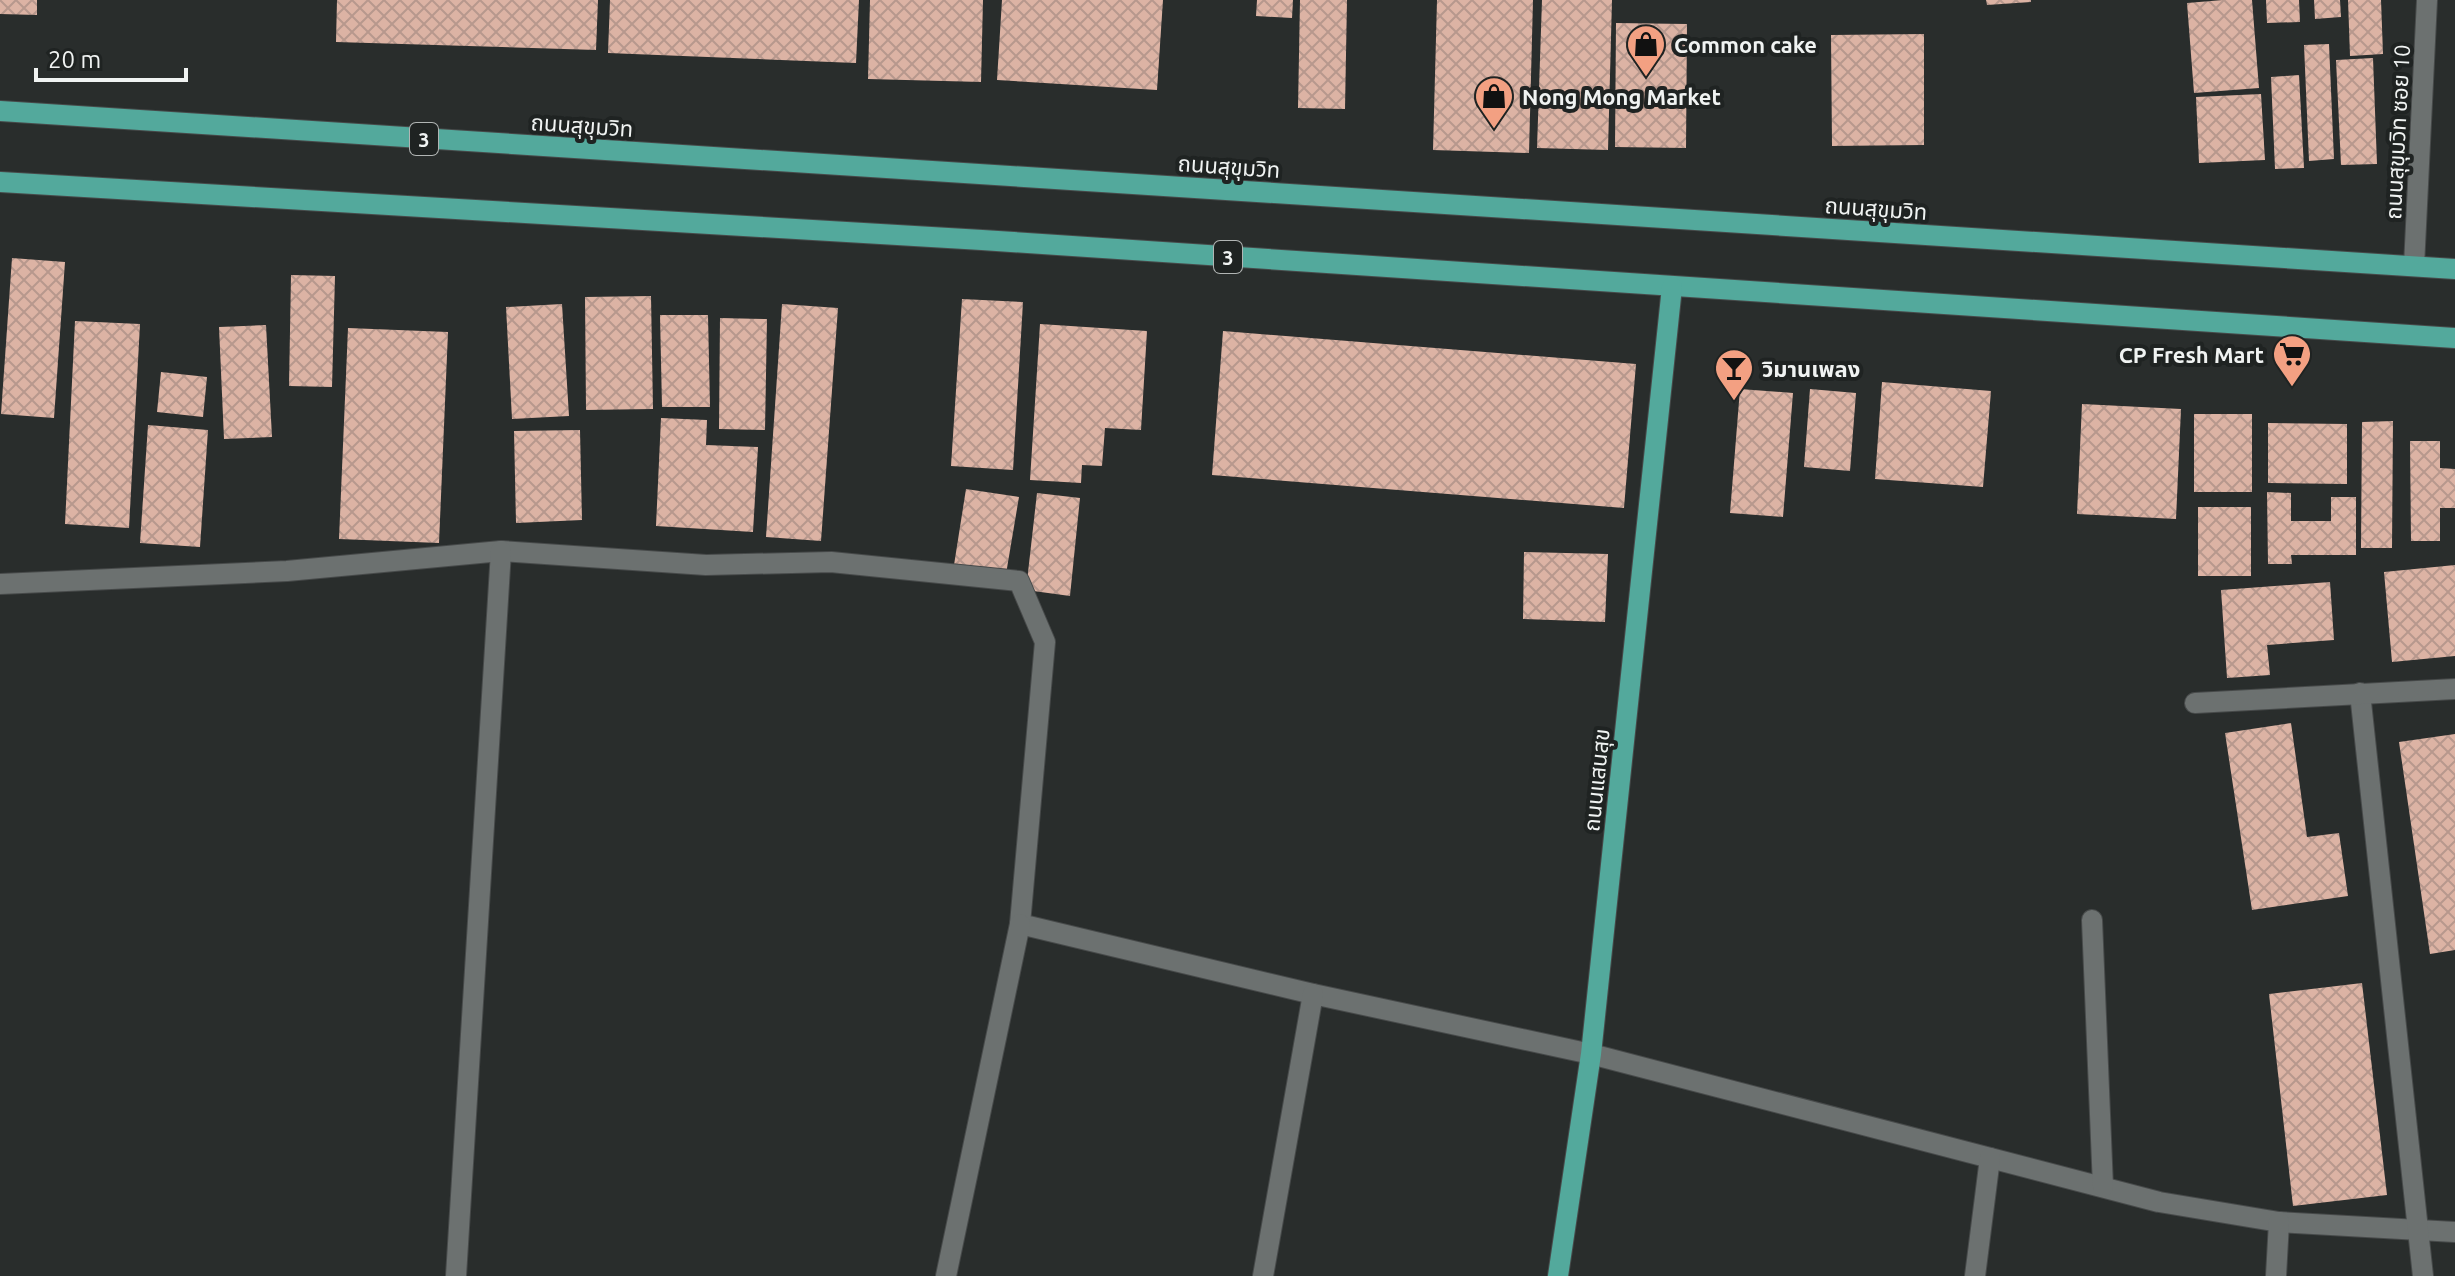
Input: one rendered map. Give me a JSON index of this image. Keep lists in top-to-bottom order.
{
  "streets": {
    "main road": ["ถนนสุขุมวิท", "3", "ถนนแสนสุข"],
    "street": ["ถนนสุขุมวิท ซอย 10"]
  },
  "crossings": [
    ["ถนนสุขุมวิท", "ถนนสุขุมวิท ซอย 10"],
    ["3", "ถนนแสนสุข"]
  ],
  "places": {
    "shop": ["Common cake", "Nong Mong Market"],
    "supermarket": ["CP Fresh Mart"],
    "bar": ["วิมานเพลง"]
  },
  "scale_bar": "20 m"
}
